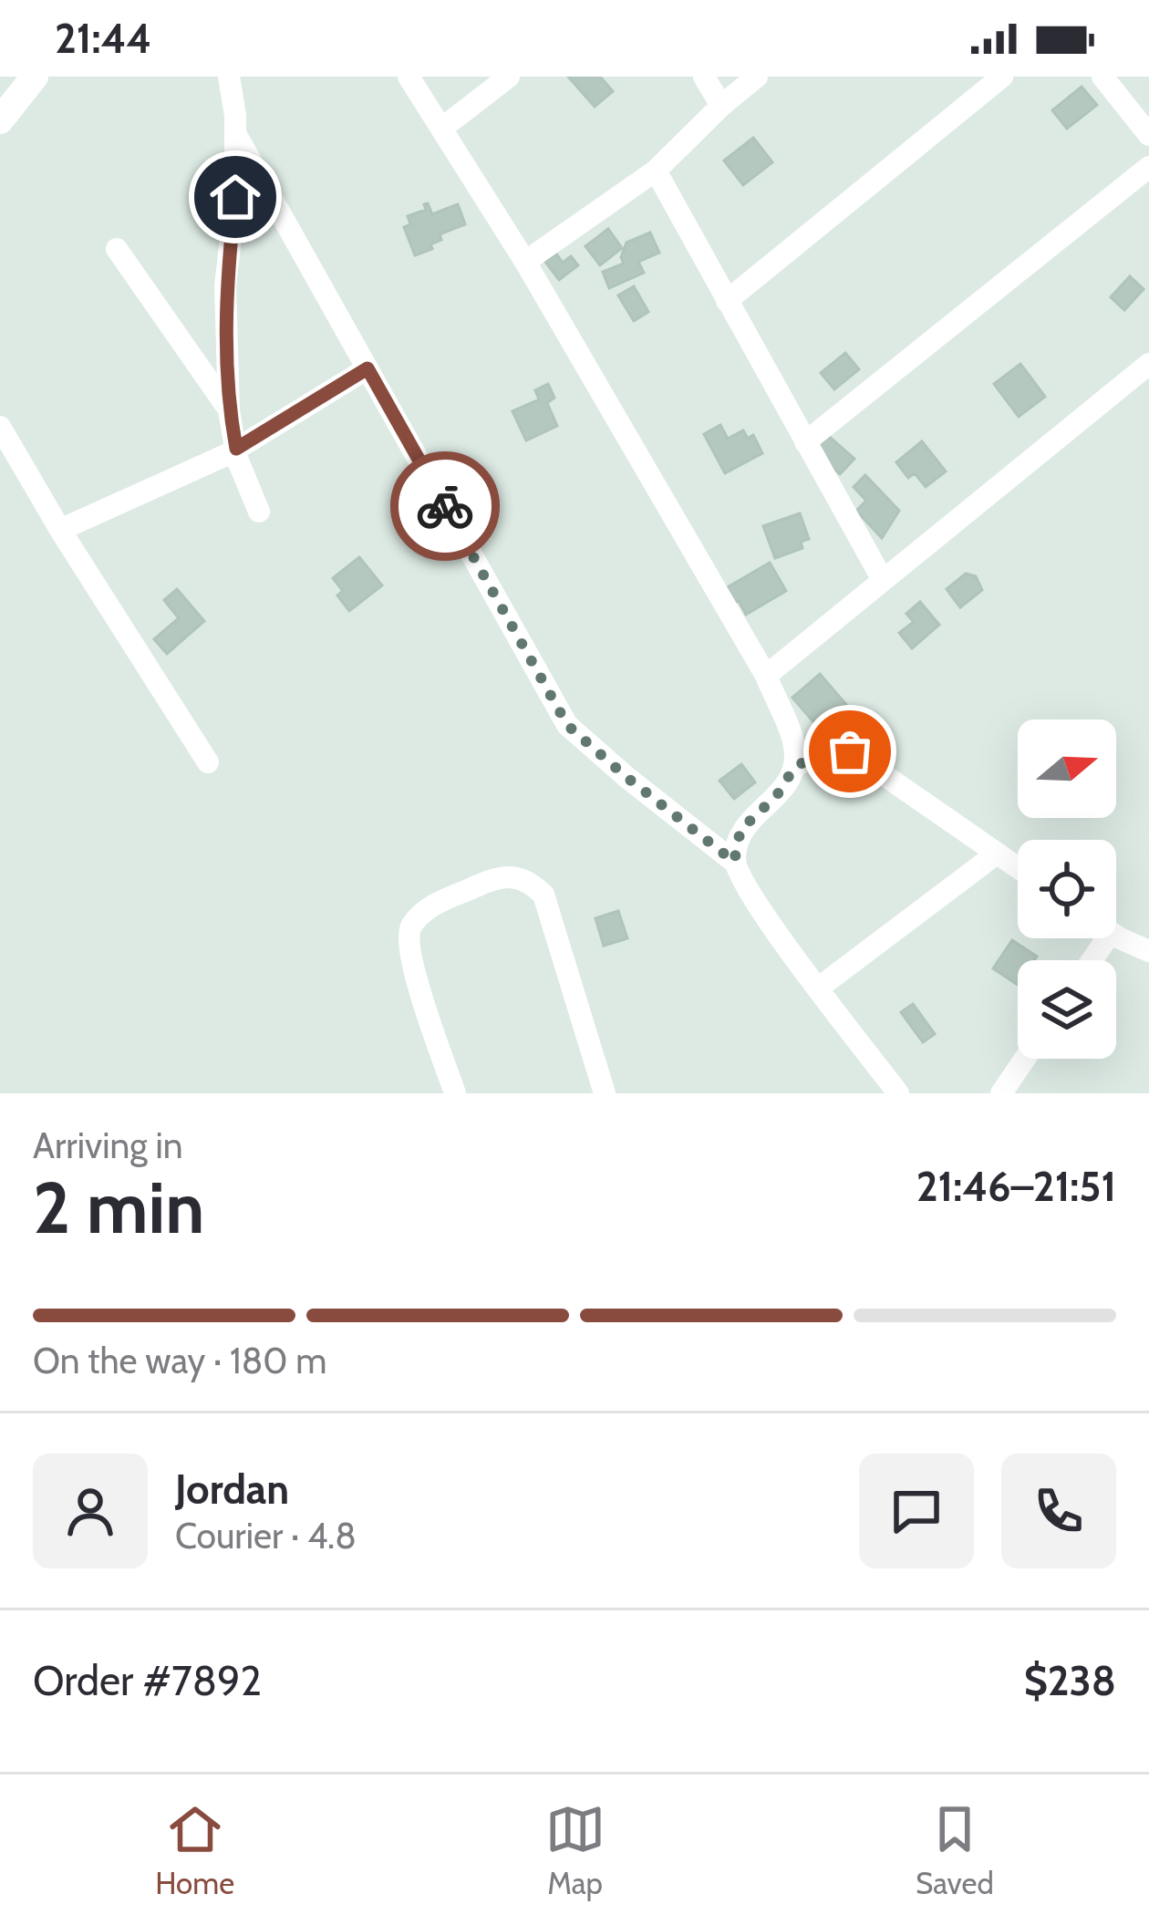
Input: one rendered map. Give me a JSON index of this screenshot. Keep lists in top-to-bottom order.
{
  "north": "right",
  "page": {
    "status": "21:44",
    "heading": ["2 min", "Arriving in", "21:46–21:51"],
    "panel": [
      "Jordan",
      "Courier · 4.8",
      "Order #7892",
      "$238"
    ],
    "bar": "On the way · 180 m",
    "tabs": ["Home", "Map", "Saved"]
  }
}
